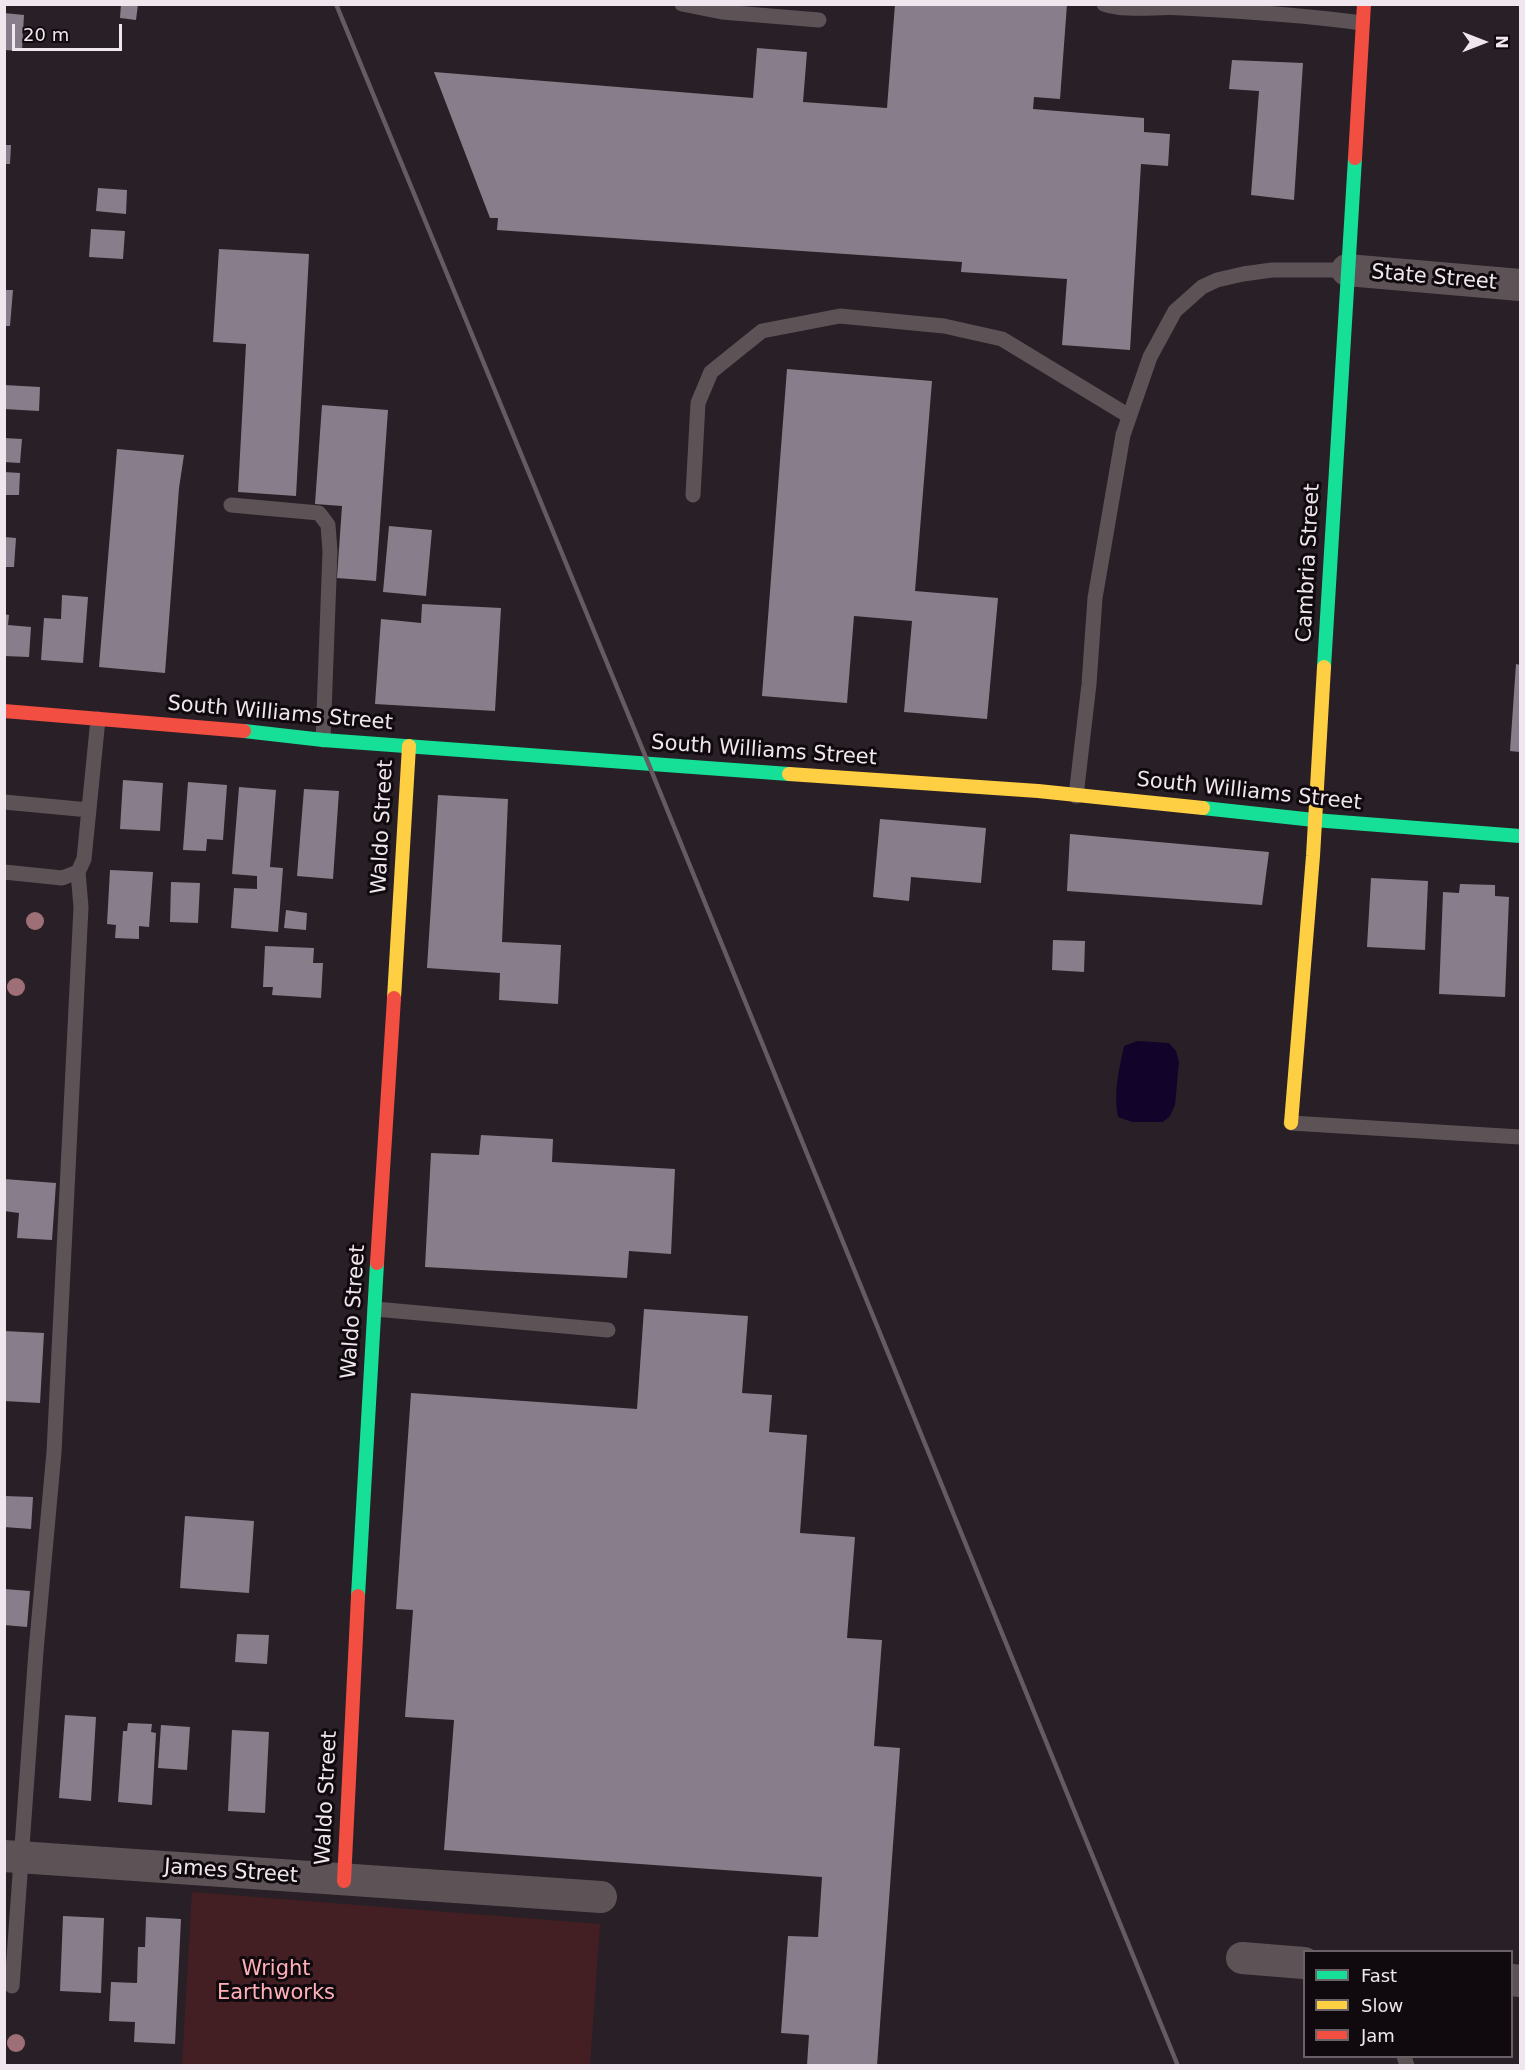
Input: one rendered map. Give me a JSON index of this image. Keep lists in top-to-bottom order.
{
  "streets": {
    "street": [
      "State Street",
      "Cambria Street",
      "South Williams Street",
      "Waldo Street",
      "James Street"
    ]
  },
  "crossings": [
    ["State Street", "Cambria Street"],
    ["Cambria Street", "South Williams Street"],
    ["South Williams Street", "Waldo Street"],
    ["Waldo Street", "James Street"]
  ],
  "parks": ["Wright Earthworks"],
  "legend": ["Fast", "Slow", "Jam"],
  "scale_bar": "20 m",
  "north": "right"
}
